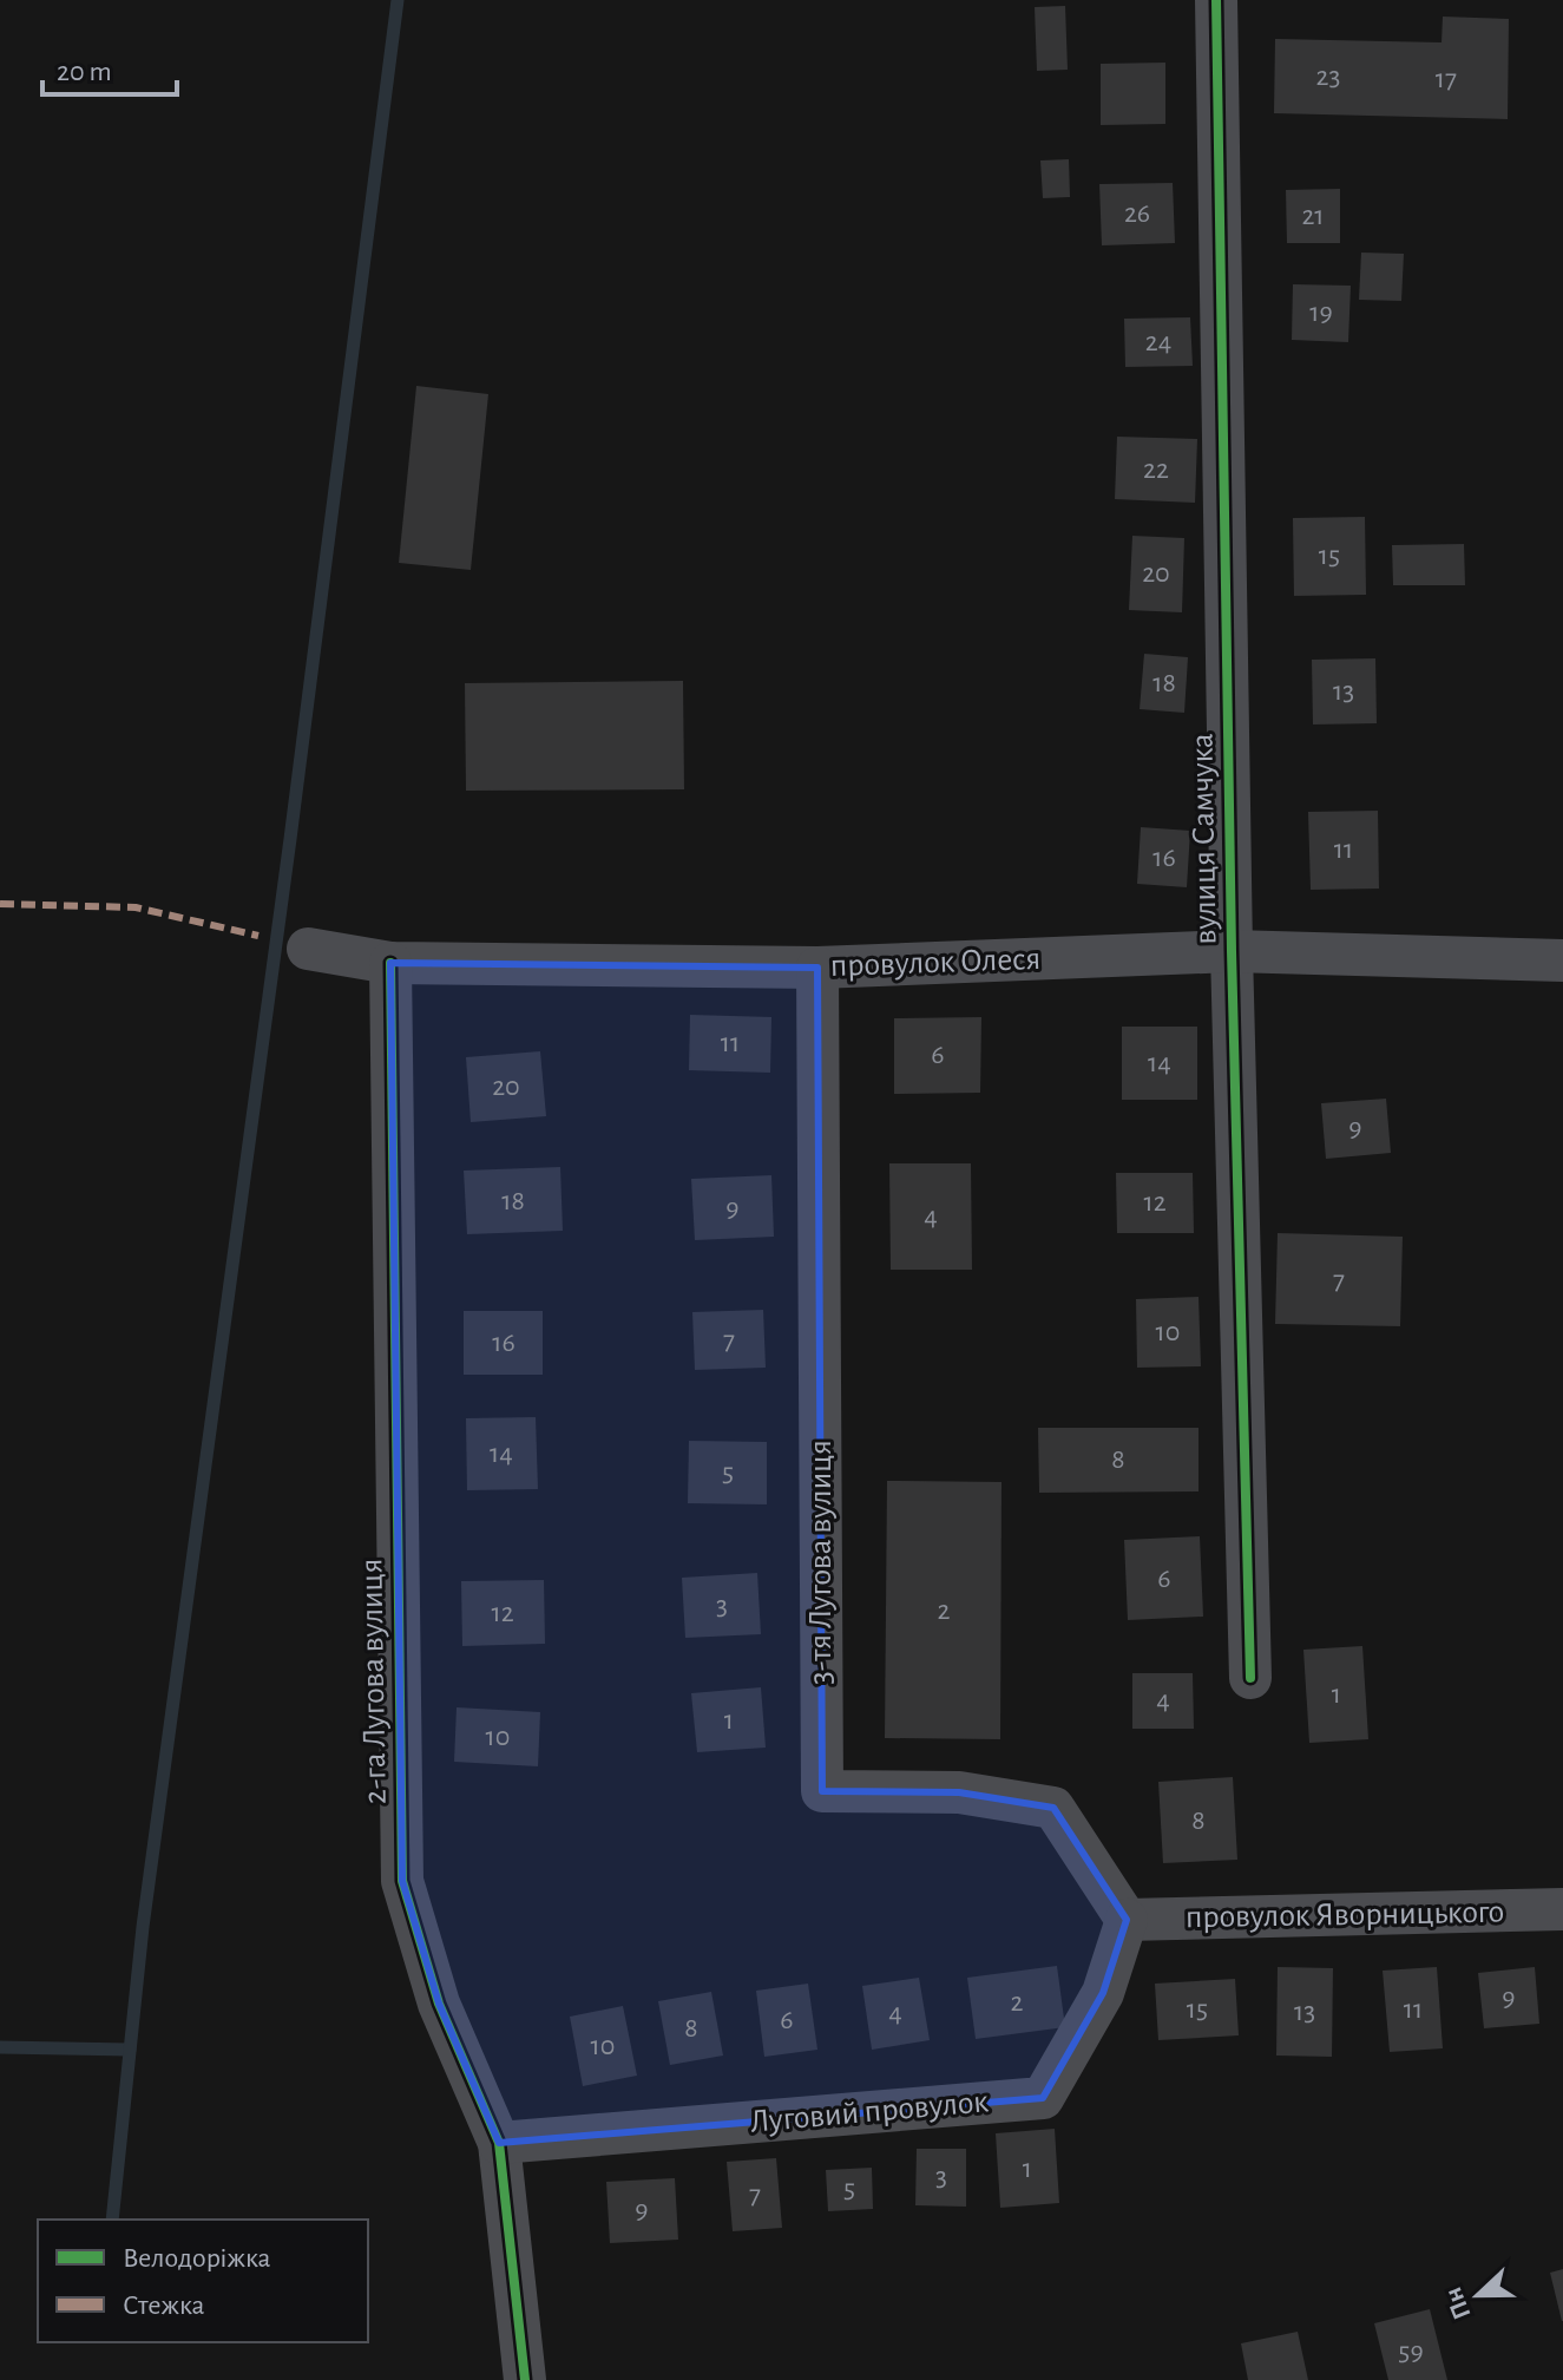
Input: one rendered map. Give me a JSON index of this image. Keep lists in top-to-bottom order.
{
  "streets": {
    "street": [
      "вулиця Самчука",
      "провулок Олеся",
      "3-тя Лугова вулиця",
      "2-га Лугова вулиця",
      "провулок Яворницького",
      "Луговий провулок"
    ]
  },
  "crossings": [
    ["вулиця Самчука", "провулок Олеся"],
    ["провулок Олеся", "3-тя Лугова вулиця"],
    ["провулок Олеся", "2-га Лугова вулиця"],
    ["3-тя Лугова вулиця", "провулок Яворницького"],
    ["3-тя Лугова вулиця", "Луговий провулок"],
    ["2-га Лугова вулиця", "Луговий провулок"],
    ["провулок Яворницького", "Луговий провулок"]
  ],
  "house_numbers": [
    "23",
    "17",
    "26",
    "21",
    "19",
    "24",
    "22",
    "15",
    "20",
    "18",
    "13",
    "11",
    "16",
    "11",
    "6",
    "14",
    "20",
    "9",
    "18",
    "12",
    "9",
    "4",
    "7",
    "10",
    "7",
    "16",
    "14",
    "8",
    "5",
    "6",
    "3",
    "2",
    "12",
    "1",
    "4",
    "1",
    "10",
    "8",
    "9",
    "2",
    "15",
    "11",
    "13",
    "4",
    "6",
    "8",
    "10",
    "1",
    "3",
    "5",
    "7",
    "9",
    "59"
  ],
  "legend": ["Велодоріжка", "Стежка"],
  "scale_bar": "20 m",
  "north": "left"
}
